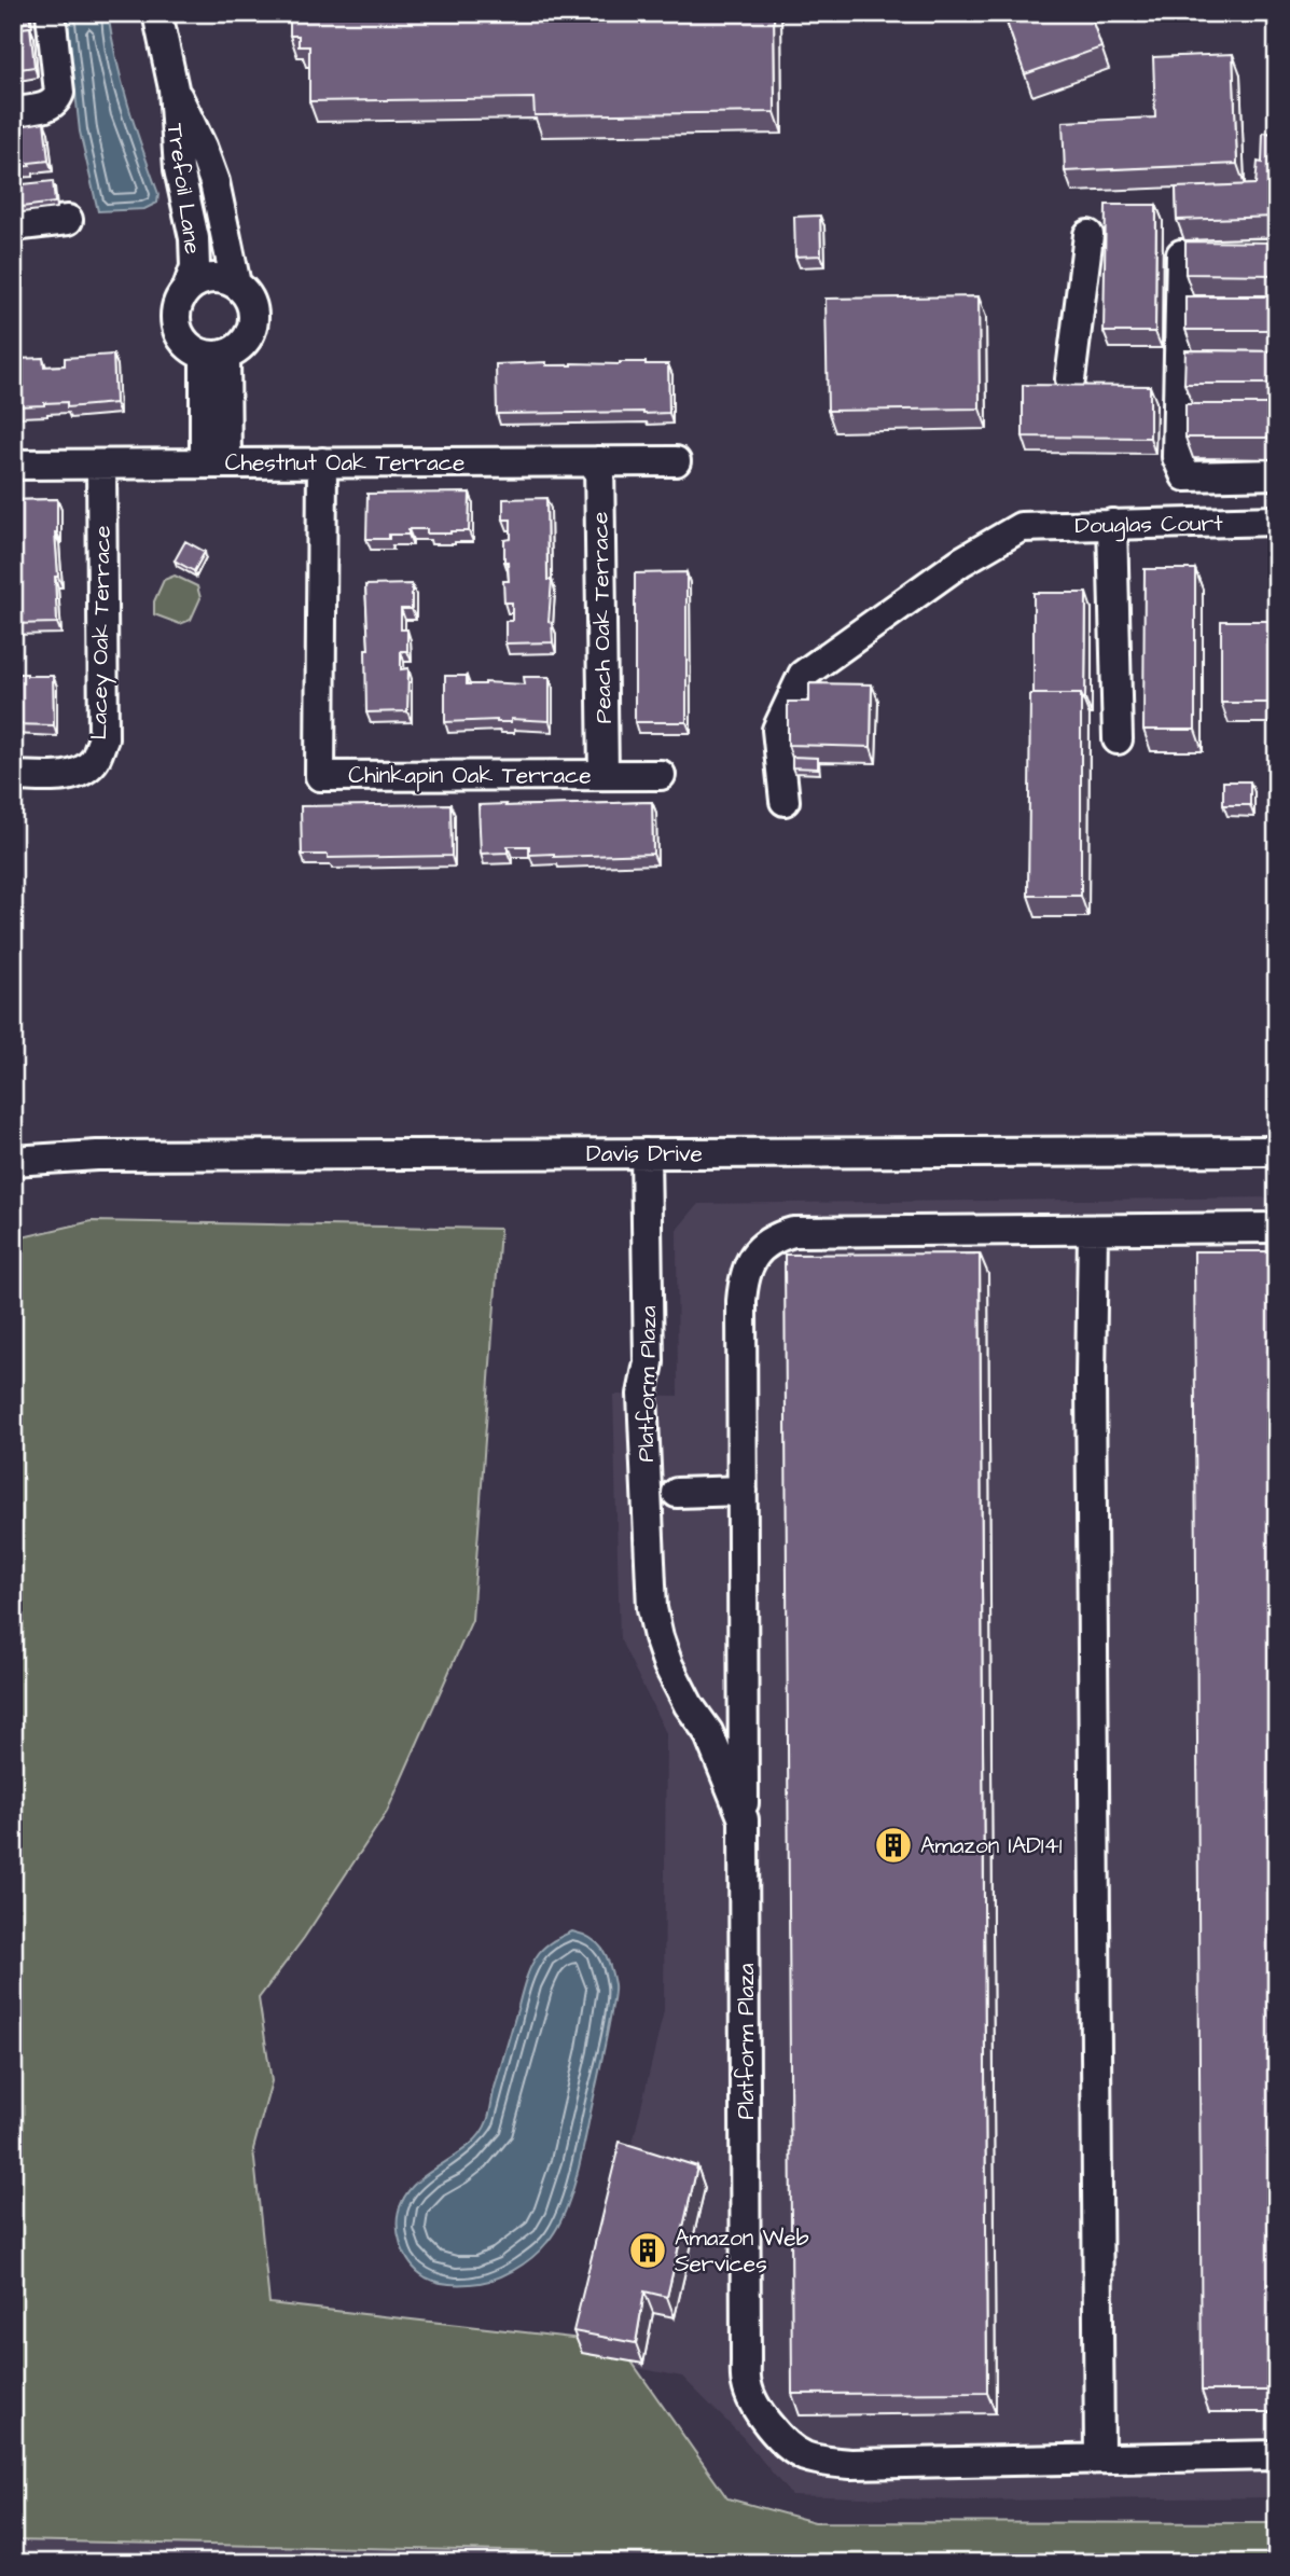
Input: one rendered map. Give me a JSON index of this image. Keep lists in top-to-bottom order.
{
  "streets": {
    "street": [
      "Trefoil Lane",
      "Chestnut Oak Terrace",
      "Douglas Court",
      "Peach Oak Terrace",
      "Lacey Oak Terrace",
      "Chinkapin Oak Terrace",
      "Davis Drive",
      "Platform Plaza"
    ]
  },
  "crossings": [
    ["Chestnut Oak Terrace", "Peach Oak Terrace"],
    ["Chestnut Oak Terrace", "Lacey Oak Terrace"],
    ["Chestnut Oak Terrace", "Chinkapin Oak Terrace"],
    ["Peach Oak Terrace", "Chinkapin Oak Terrace"],
    ["Davis Drive", "Platform Plaza"]
  ],
  "places": {
    "building": ["Amazon IAD141", "Amazon Web Services"]
  }
}
